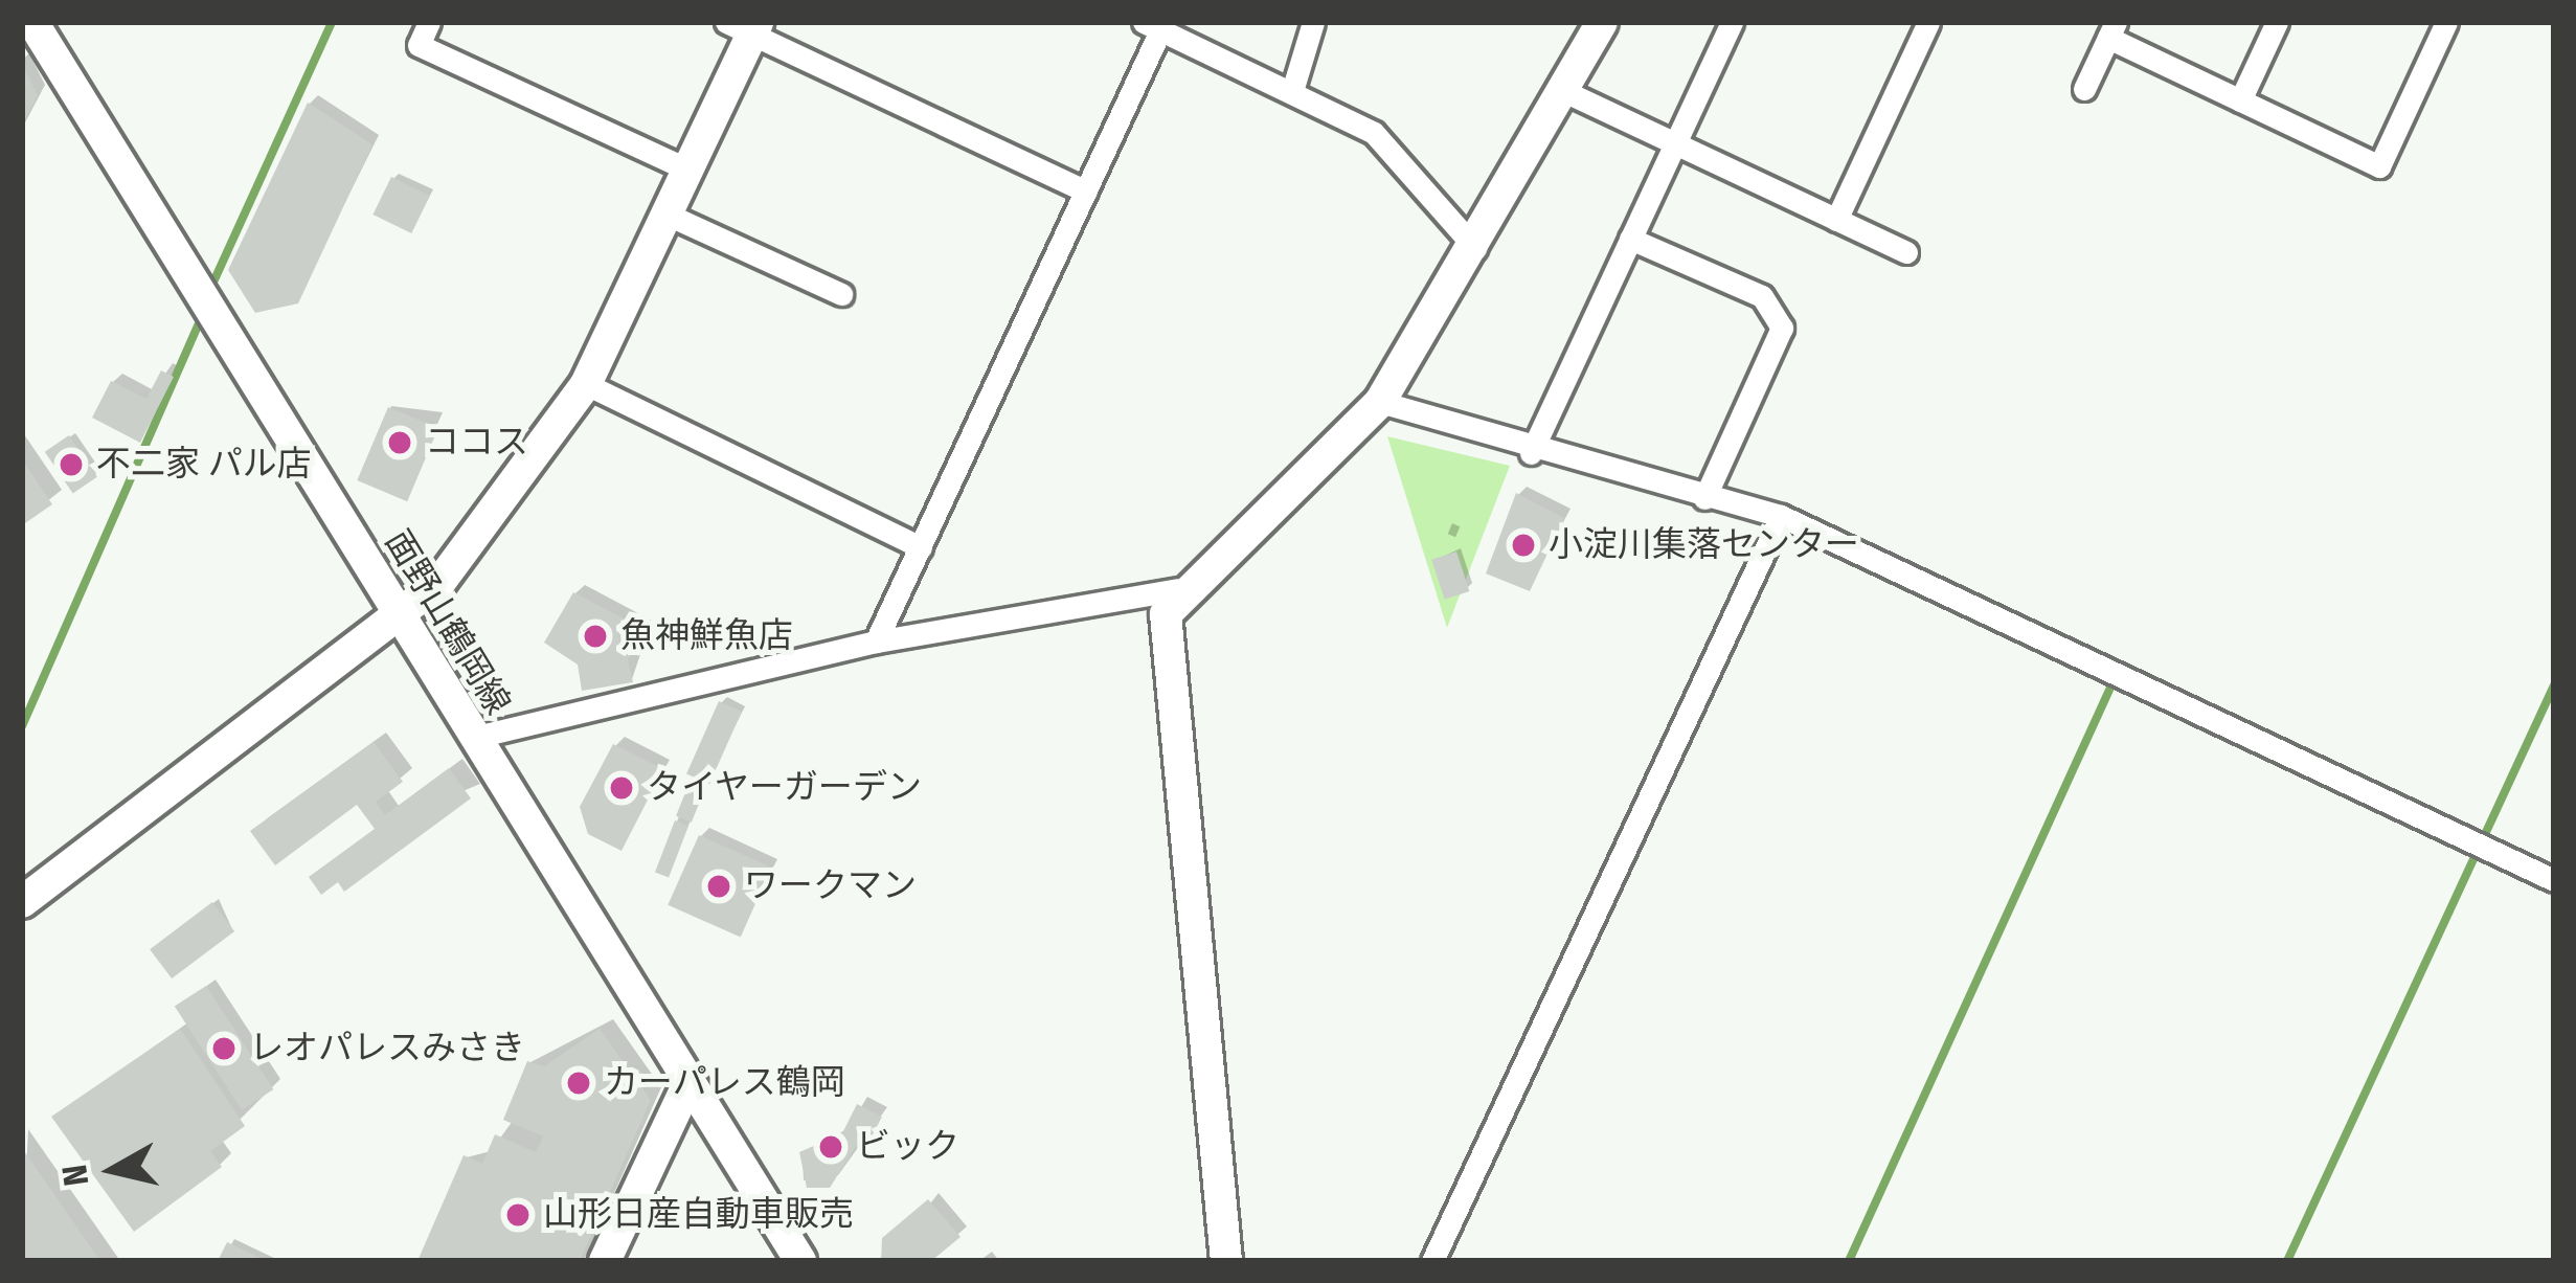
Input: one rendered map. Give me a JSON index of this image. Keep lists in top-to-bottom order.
{
  "streets": {
    "street": ["面野山鶴岡線"]
  },
  "places": [
    "ココス",
    "不二家 パル店",
    "小淀川集落センター",
    "魚神鮮魚店",
    "タイヤーガーデン",
    "ワークマン",
    "レオパレスみさき",
    "カーパレス鶴岡",
    "ビック",
    "山形日産自動車販売"
  ],
  "north": "left"
}
